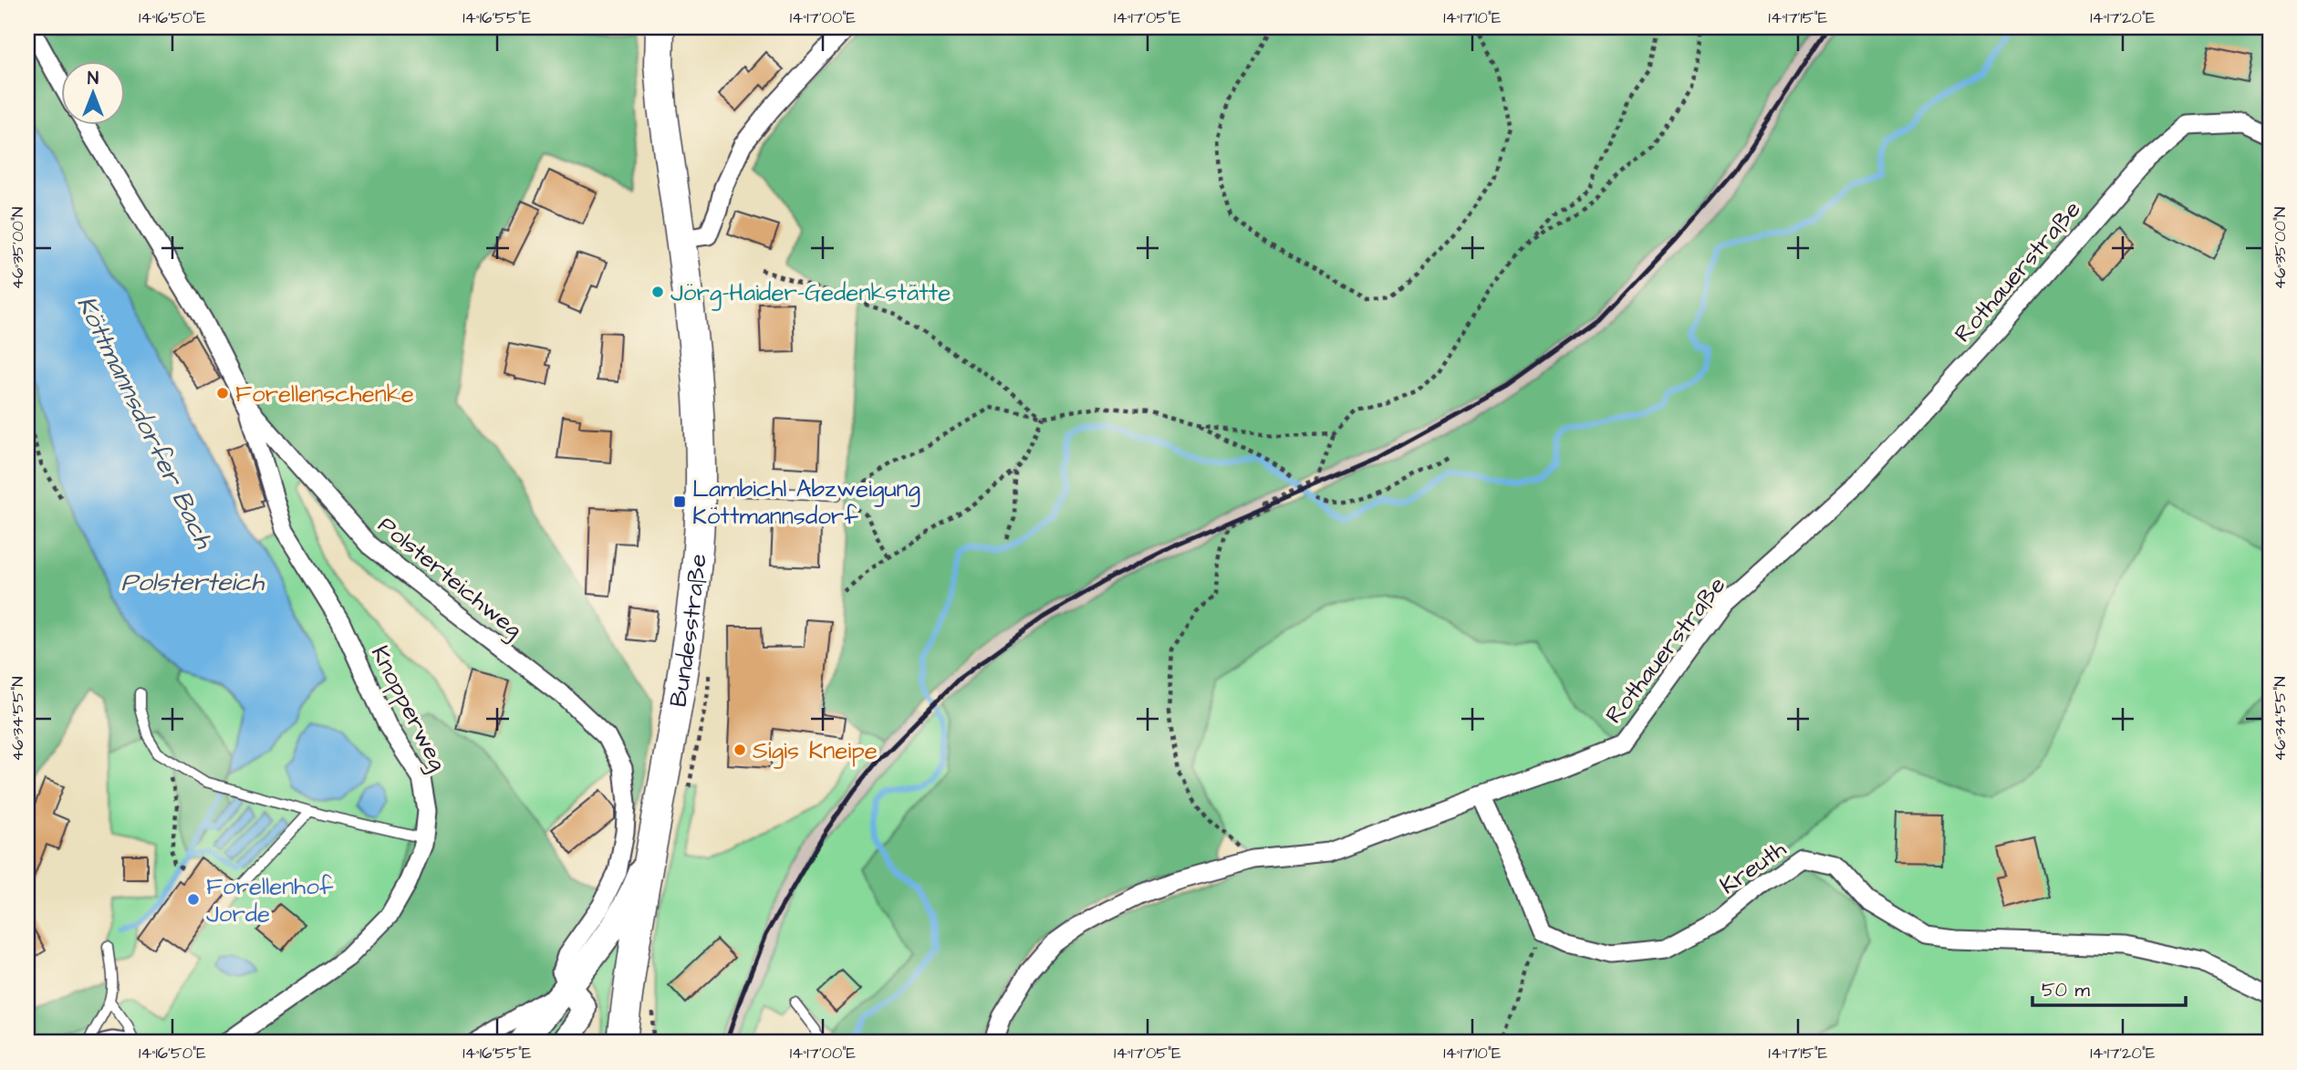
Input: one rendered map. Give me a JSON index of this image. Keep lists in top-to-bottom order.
{
  "streets": {
    "main road": ["Bundesstraße"],
    "street": [
      "Rothauerstraße",
      "Polsterteichweg",
      "Knopperweg",
      "Kreuth"
    ]
  },
  "crossings": [
    ["Polsterteichweg", "Knopperweg"]
  ],
  "water": ["Köttmannsdorfer Bach", "Polsterteich"],
  "places": {
    "other": [
      "Jörg-Haider-Gedenkstätte",
      "Forellenschenke",
      "Sigis Kneipe",
      "Forellenhof Jorde"
    ],
    "transit": ["Lambichl Abzweigung Köttmannsdorf"]
  },
  "scale_bar": "50 m",
  "north": "top",
  "coordinates": [
    "14°16'50\"E",
    "14°16'55\"E",
    "14°17'00\"E",
    "14°17'05\"E",
    "14°17'10\"E",
    "14°17'15\"E",
    "14°17'20\"E",
    "46°35'00\"N",
    "46°34'55\"N"
  ]
}
